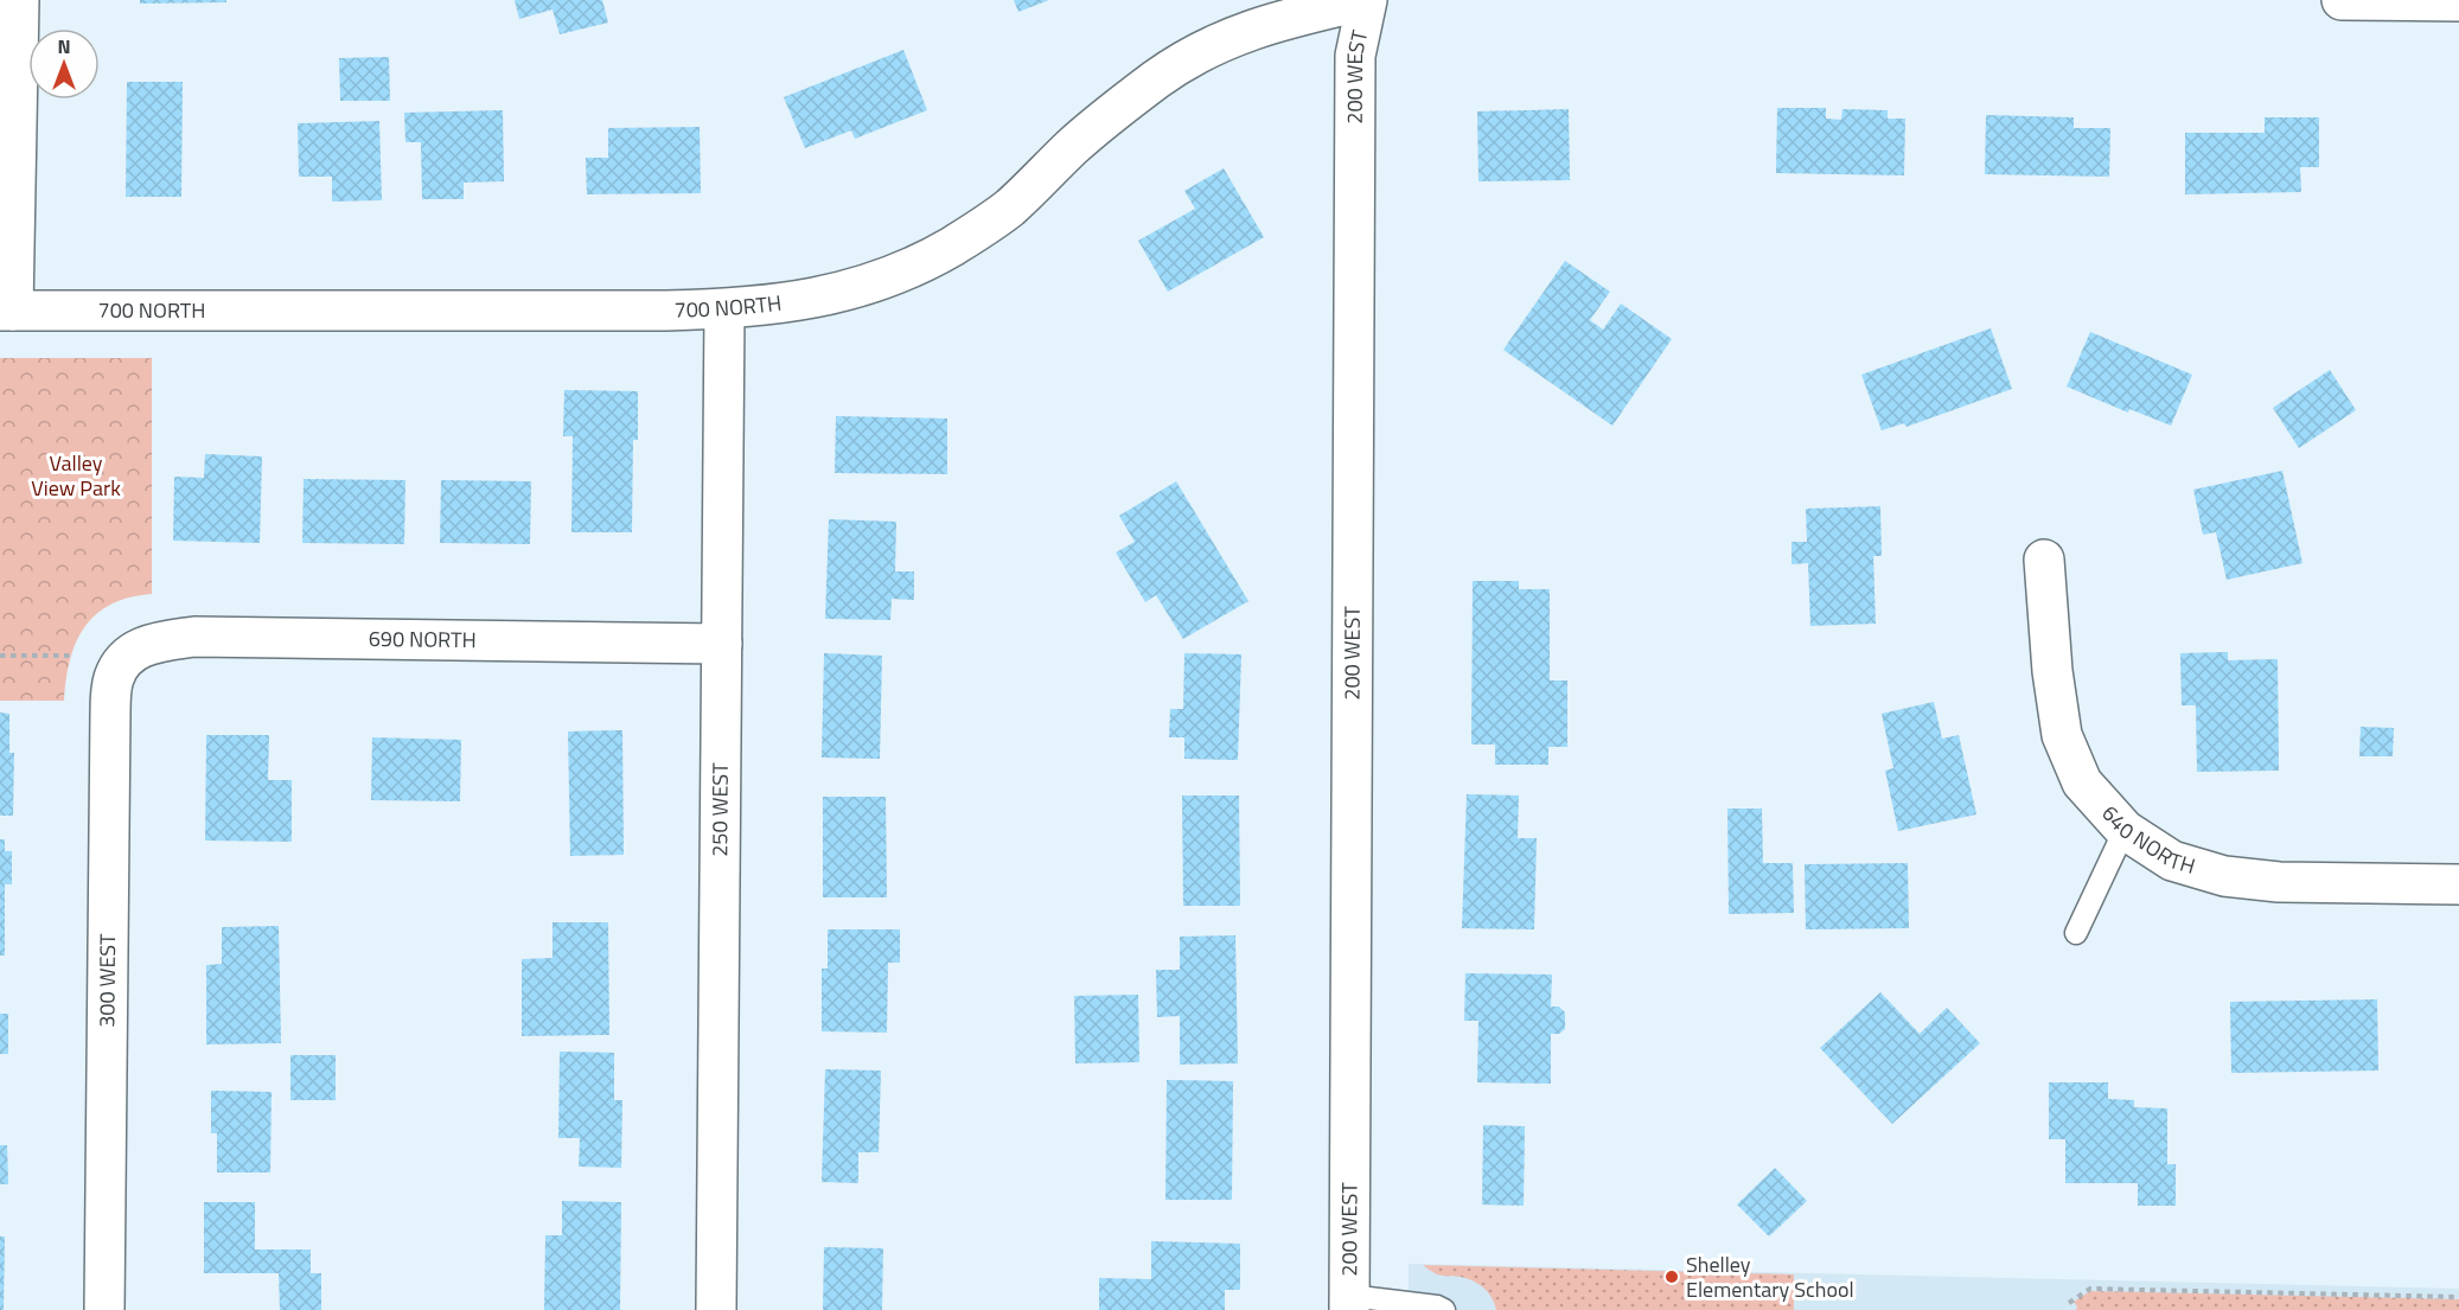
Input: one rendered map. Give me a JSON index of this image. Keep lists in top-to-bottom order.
{
  "streets": {
    "street": [
      "200 WEST",
      "700 NORTH",
      "690 NORTH",
      "250 WEST",
      "640 NORTH",
      "300 WEST"
    ]
  },
  "crossings": [
    ["200 WEST", "700 NORTH"],
    ["700 NORTH", "250 WEST"],
    ["690 NORTH", "250 WEST"],
    ["690 NORTH", "300 WEST"]
  ],
  "parks": ["Valley View Park"],
  "places": ["Shelley Elementary School"],
  "north": "top"
}
